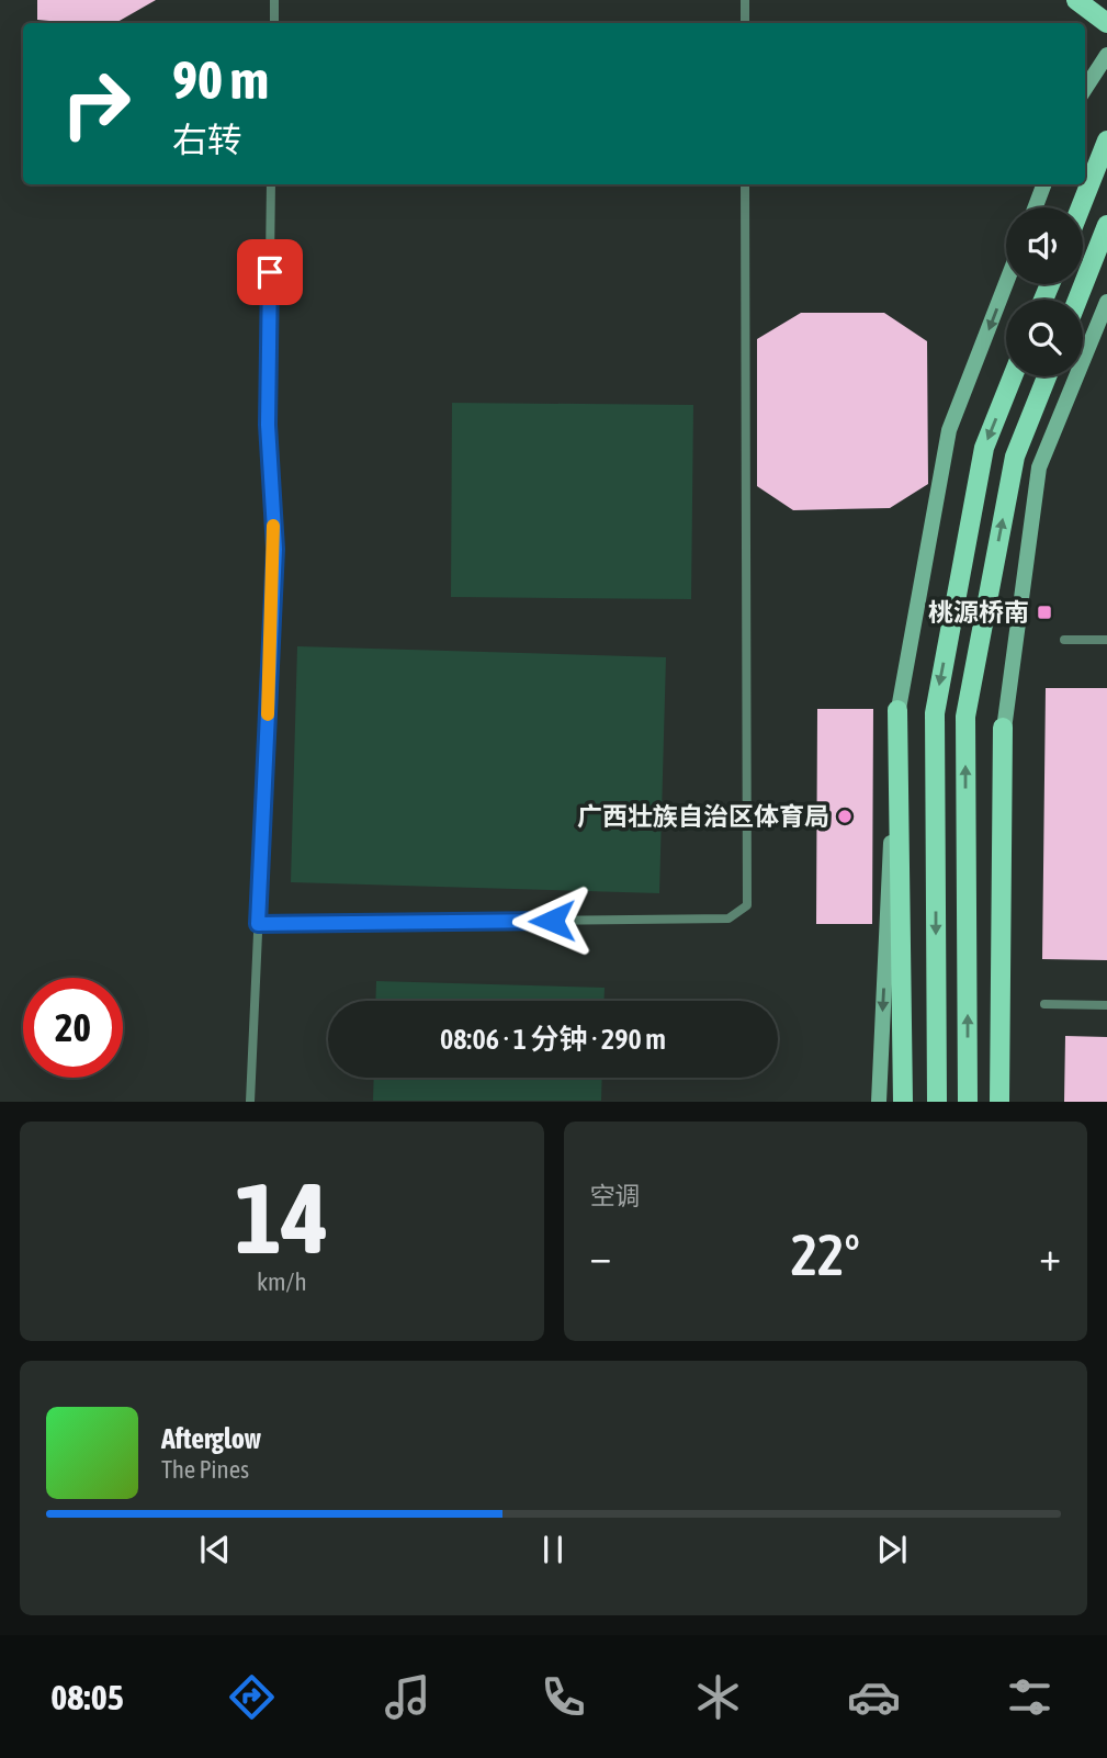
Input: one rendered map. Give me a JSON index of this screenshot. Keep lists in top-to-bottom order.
{
  "places": {
    "transit": ["桃源桥南"],
    "other": ["广西壮族自治区体育局"]
  },
  "page": {
    "turn": ["90 m", "右转"],
    "limit": "20",
    "trip": "08:06 · 1 分钟 · 290 m",
    "tile": [
      ["14", "km/h"],
      "空调"
    ],
    "heat": ["−", "22°", "+"],
    "song": ["Afterglow", "The Pines"],
    "tabs": "08:05"
  }
}
